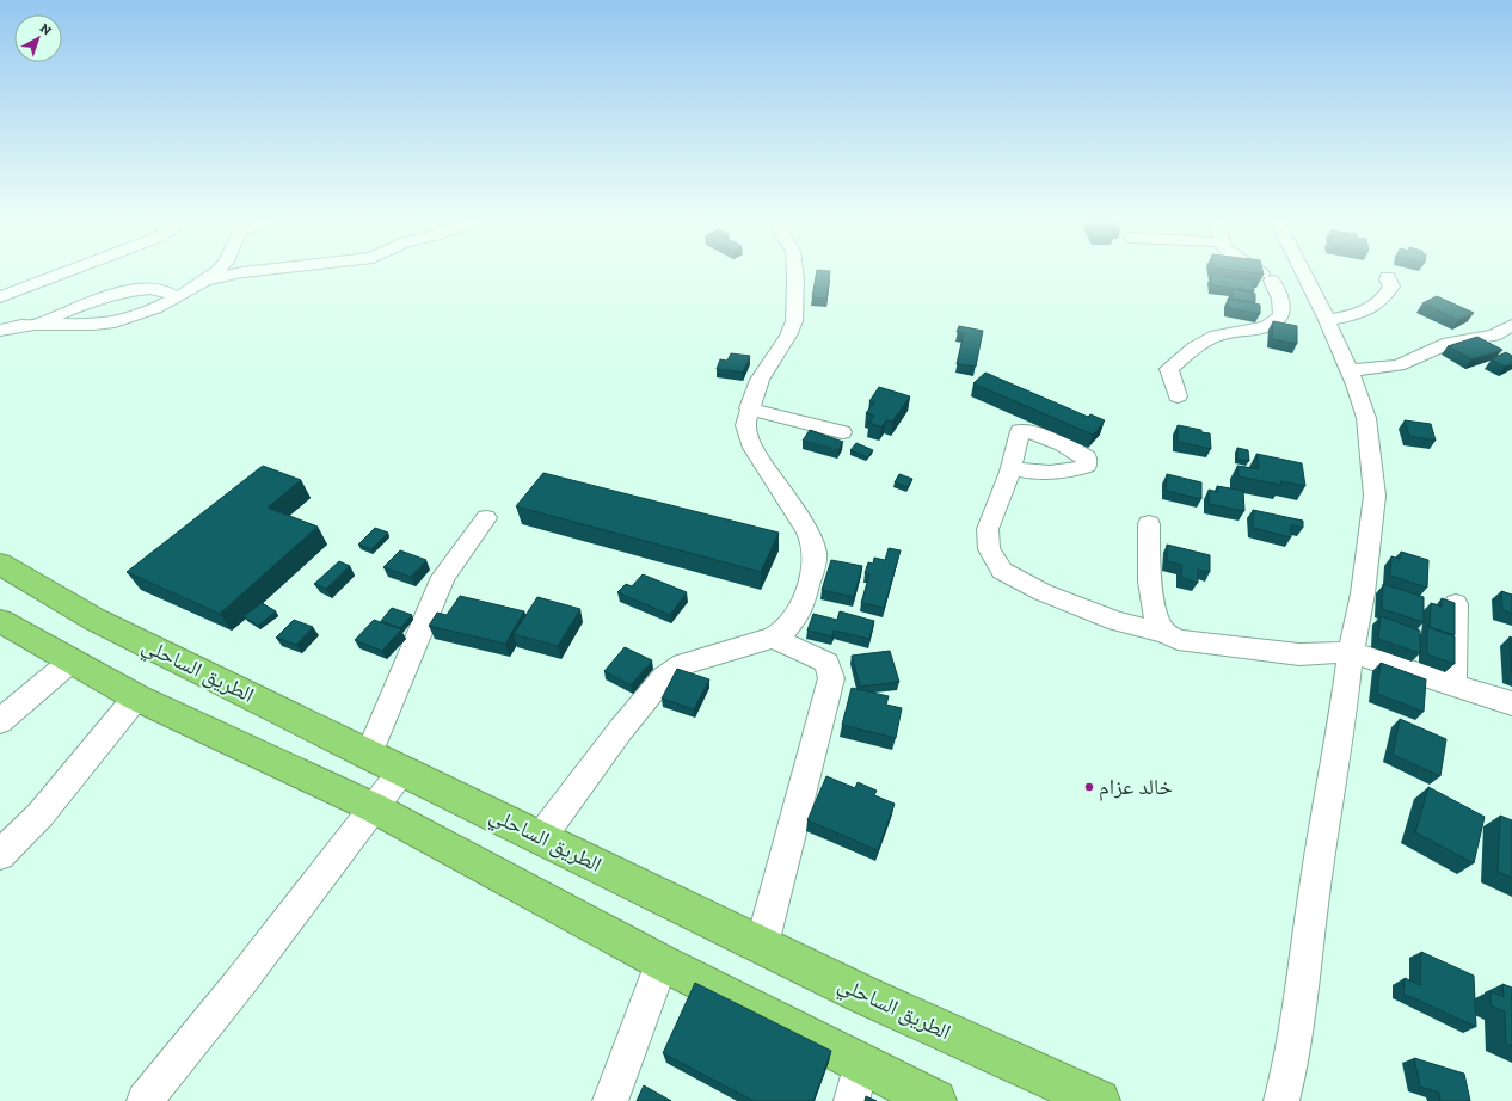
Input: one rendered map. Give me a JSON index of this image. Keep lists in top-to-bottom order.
{
  "streets": {
    "highway": ["الطريق الساحلي"]
  },
  "places": ["خالد عزام"],
  "north": "top right"
}
